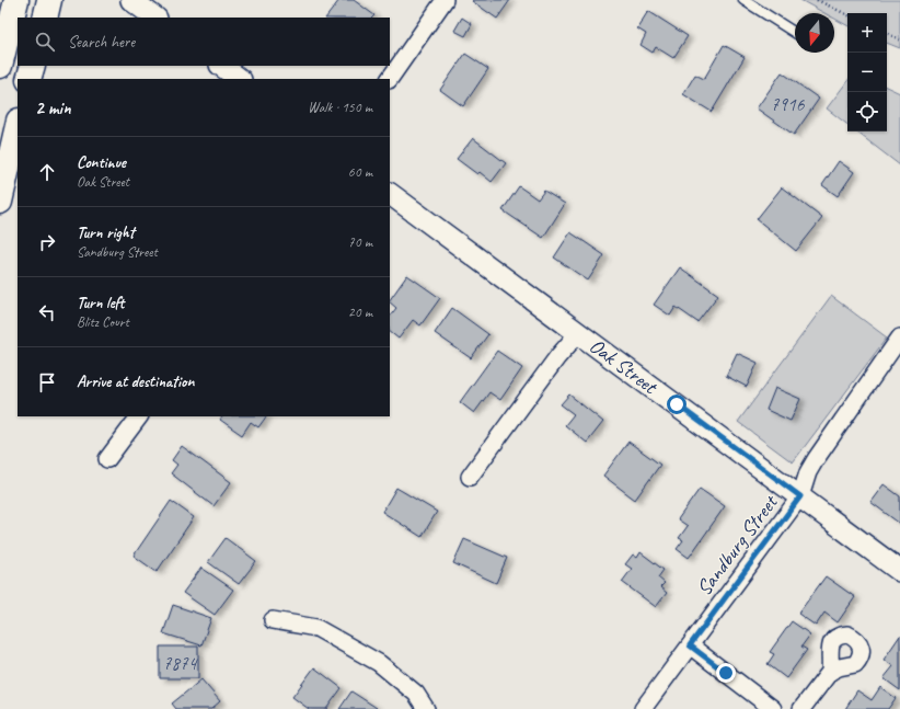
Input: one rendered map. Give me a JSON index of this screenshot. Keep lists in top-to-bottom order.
{
  "streets": {
    "street": ["Oak Street", "Sandburg Street"]
  },
  "crossings": [
    ["Oak Street", "Sandburg Street"]
  ],
  "house_numbers": ["7916", "7874"],
  "north": "bottom",
  "page": {
    "map_buttons": ["+", "−"],
    "search": "Search here",
    "heading": ["2 min", "Walk · 150 m"],
    "list": [
      ["Continue", "Oak Street", "60 m"],
      ["Turn right", "Sandburg Street", "70 m"],
      ["Turn left", "Blitz Court", "20 m"],
      "Arrive at destination"
    ]
  }
}
